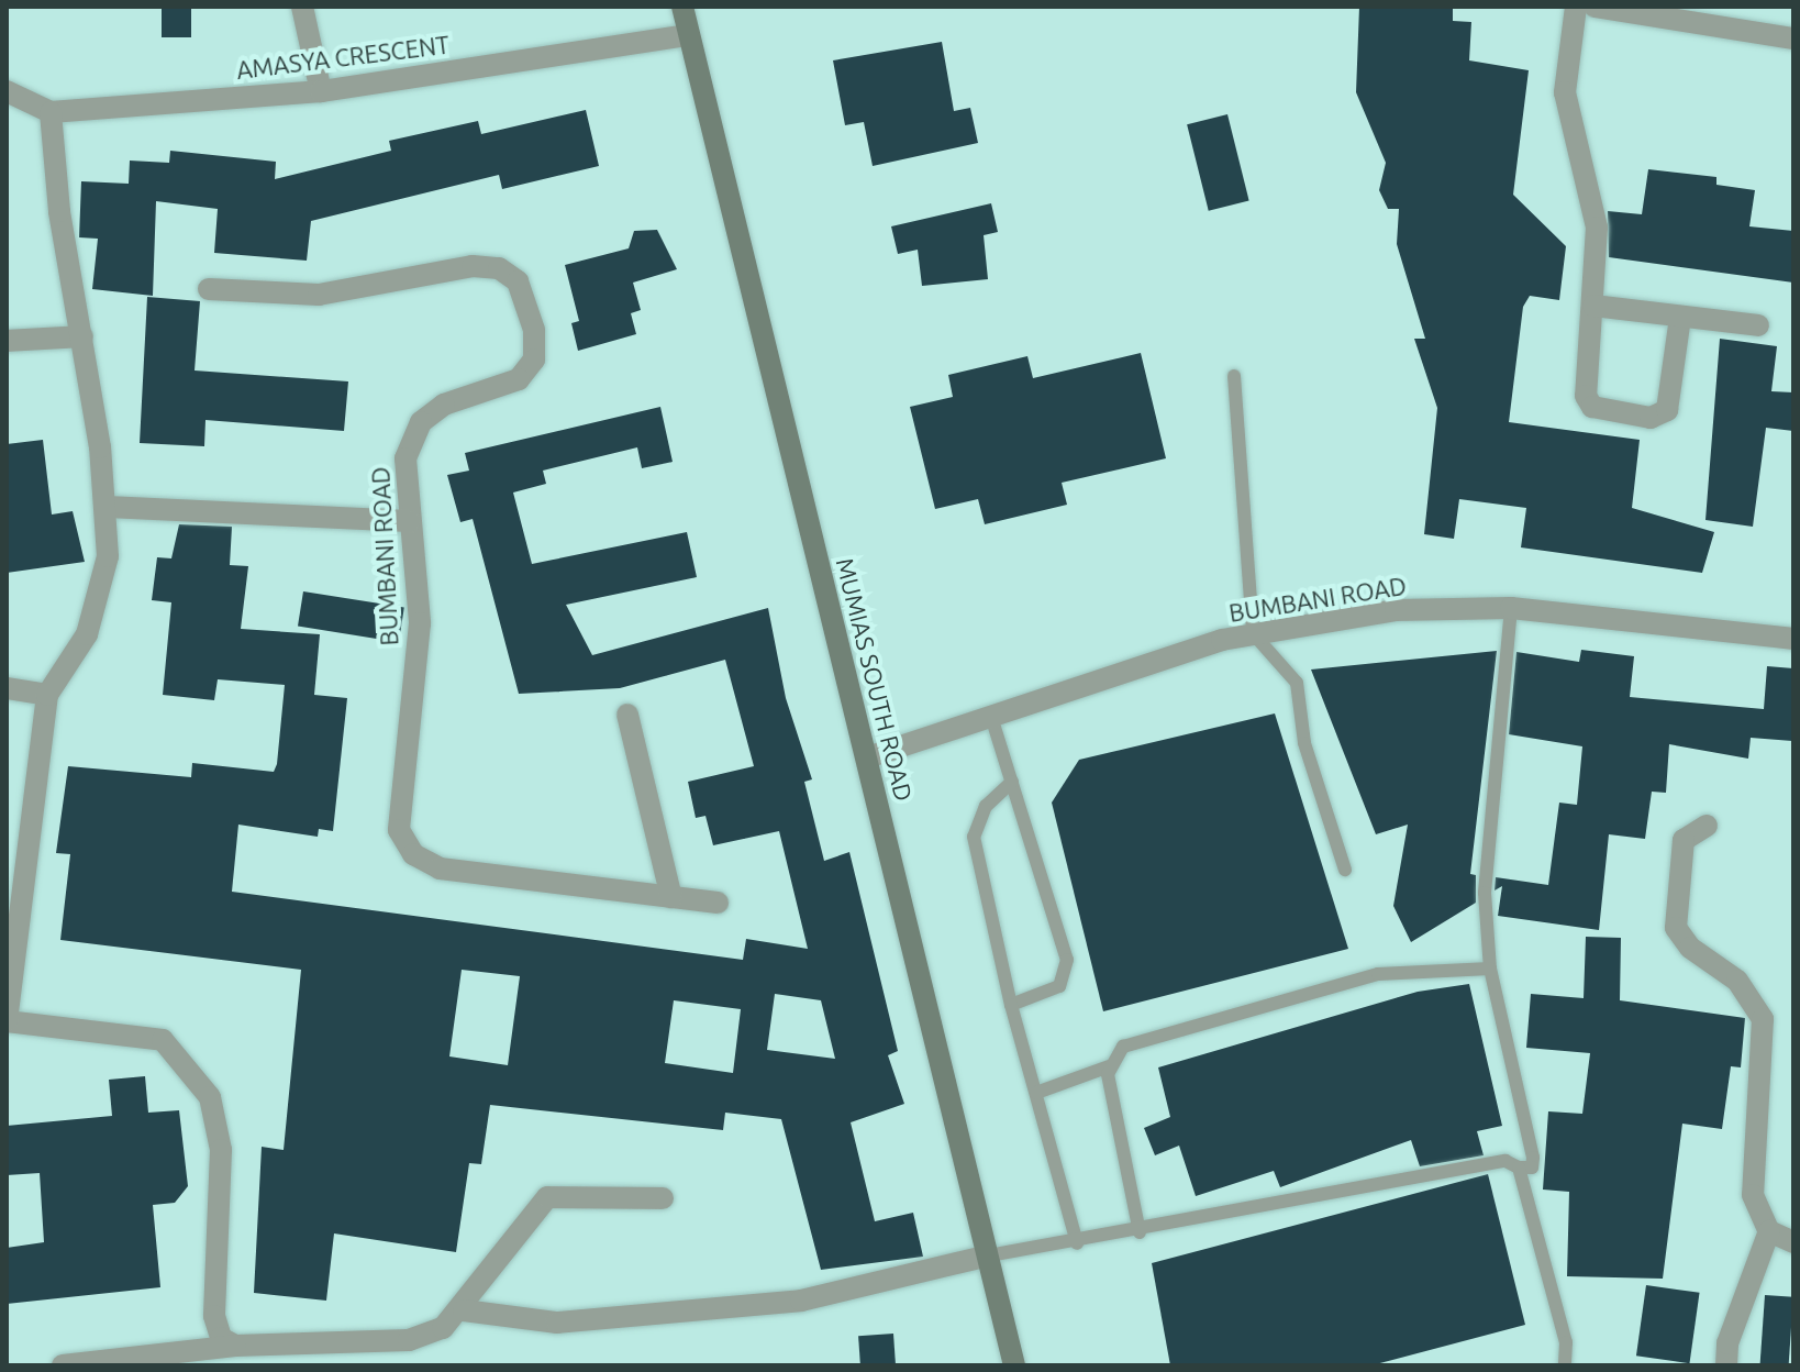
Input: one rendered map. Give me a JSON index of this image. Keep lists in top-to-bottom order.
{
  "streets": {
    "main road": ["MUMIAS SOUTH ROAD"],
    "street": ["AMASYA CRESCENT", "BUMBANI ROAD"]
  },
  "crossings": [
    ["AMASYA CRESCENT", "MUMIAS SOUTH ROAD"],
    ["BUMBANI ROAD", "MUMIAS SOUTH ROAD"]
  ]
}
